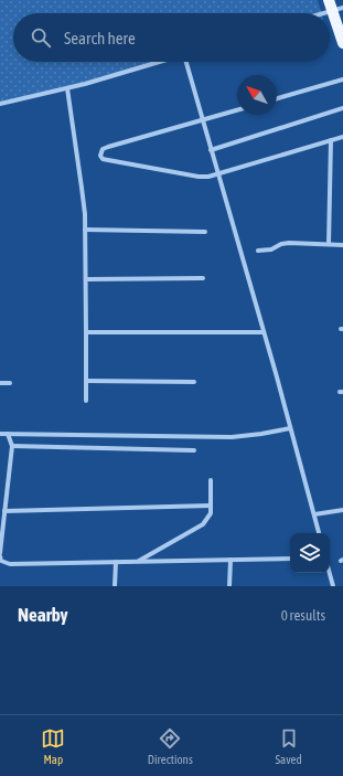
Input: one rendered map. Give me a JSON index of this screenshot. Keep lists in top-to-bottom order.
{
  "north": "top left",
  "page": {
    "search": "Search here",
    "heading": ["Nearby", "0 results"],
    "nav": ["Map", "Directions", "Saved"]
  }
}
